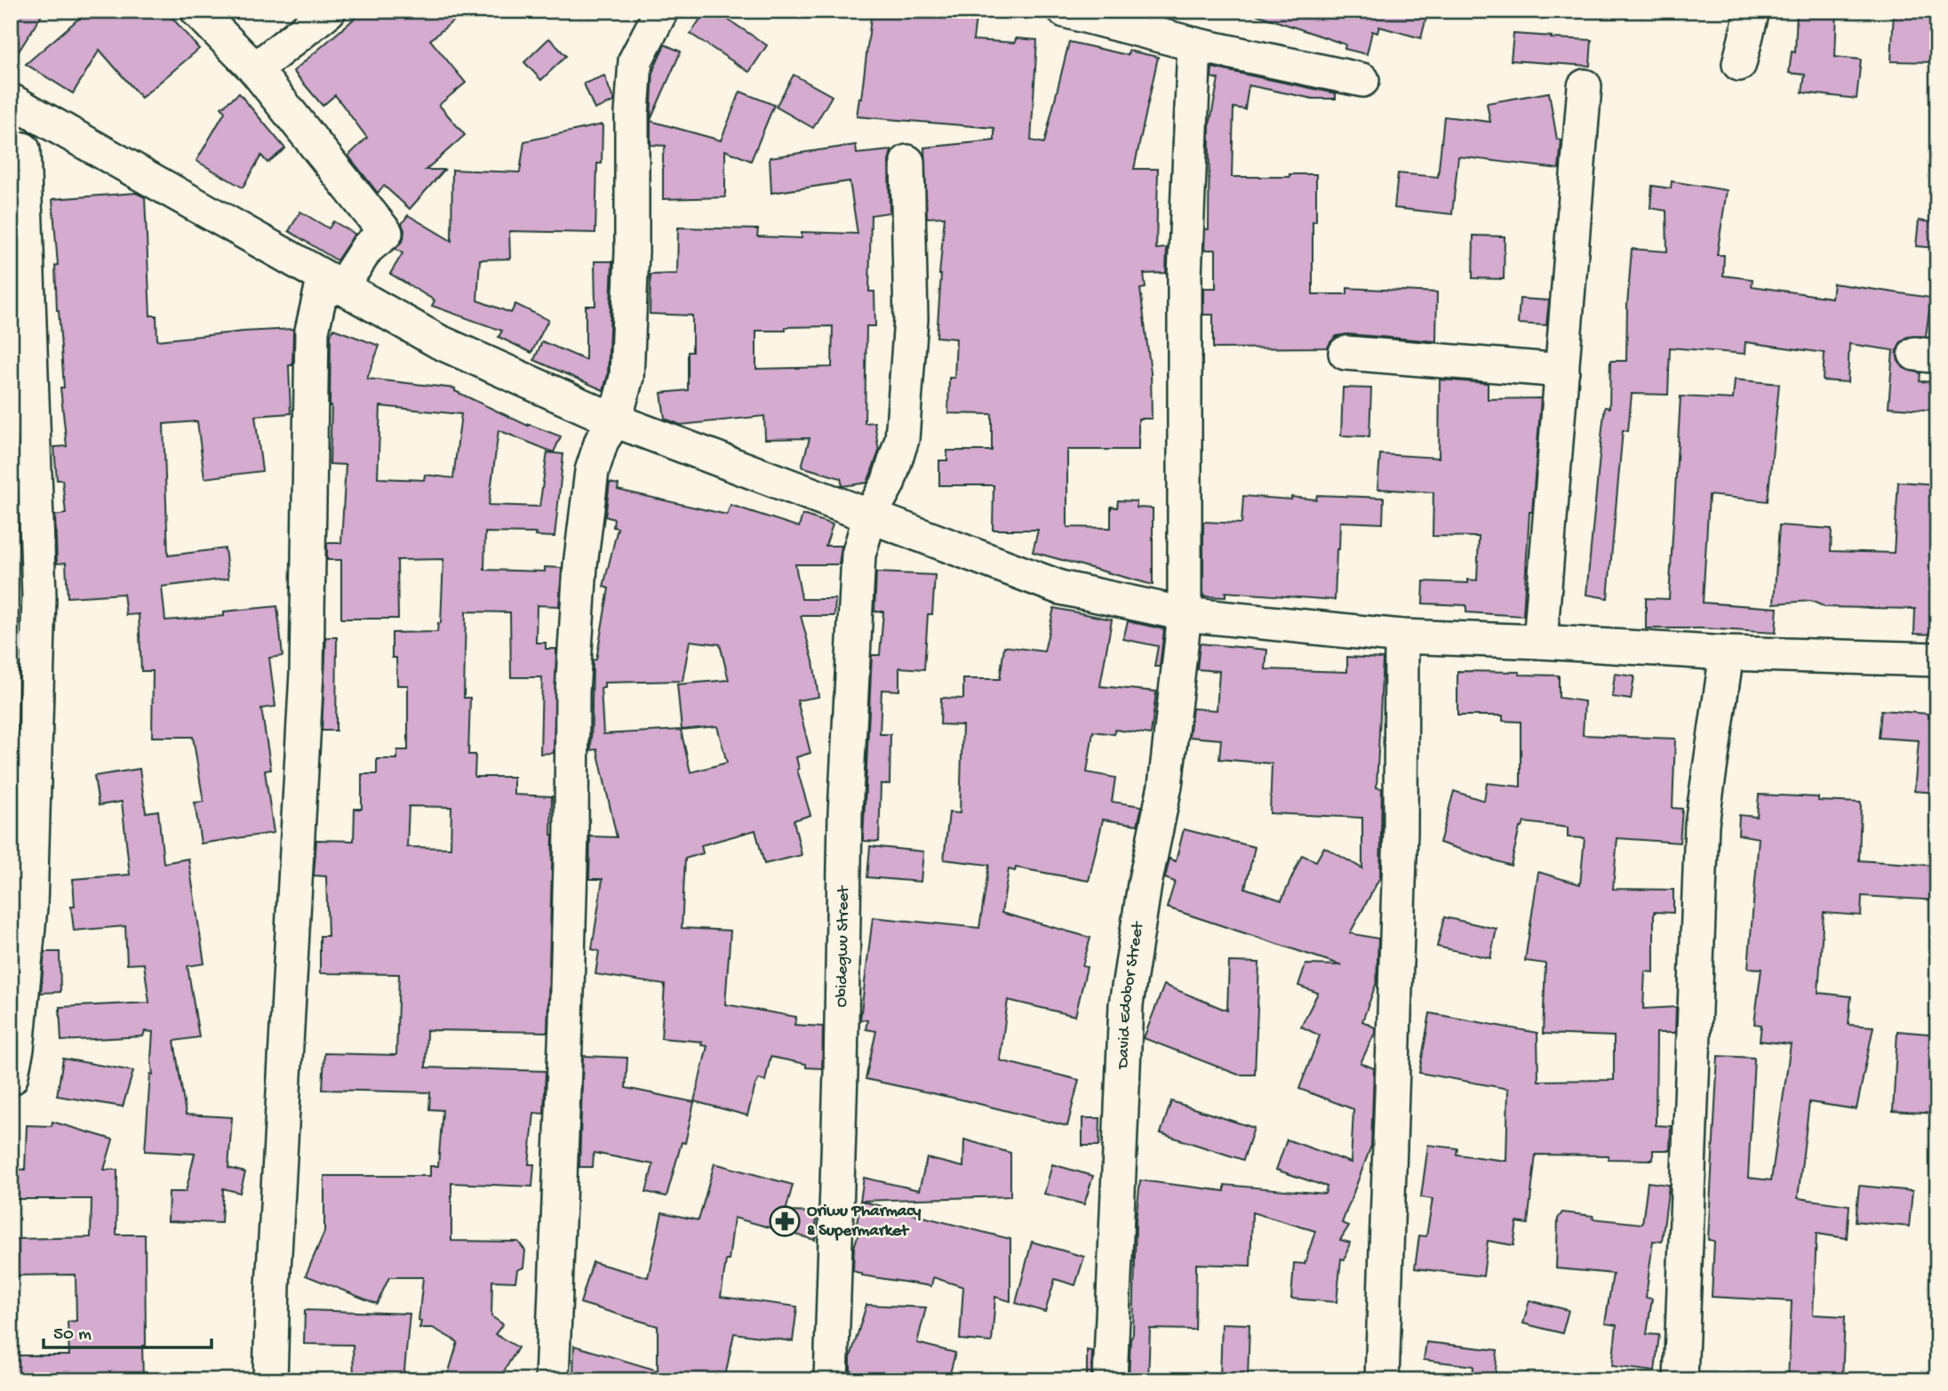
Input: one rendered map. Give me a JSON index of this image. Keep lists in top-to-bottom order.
{
  "streets": {
    "street": ["Obidegwu Street", "David Edobor Street"]
  },
  "places": {
    "pharmacy": ["Oriwu Pharmacy & Supermarket"]
  },
  "scale_bar": "50 m"
}
